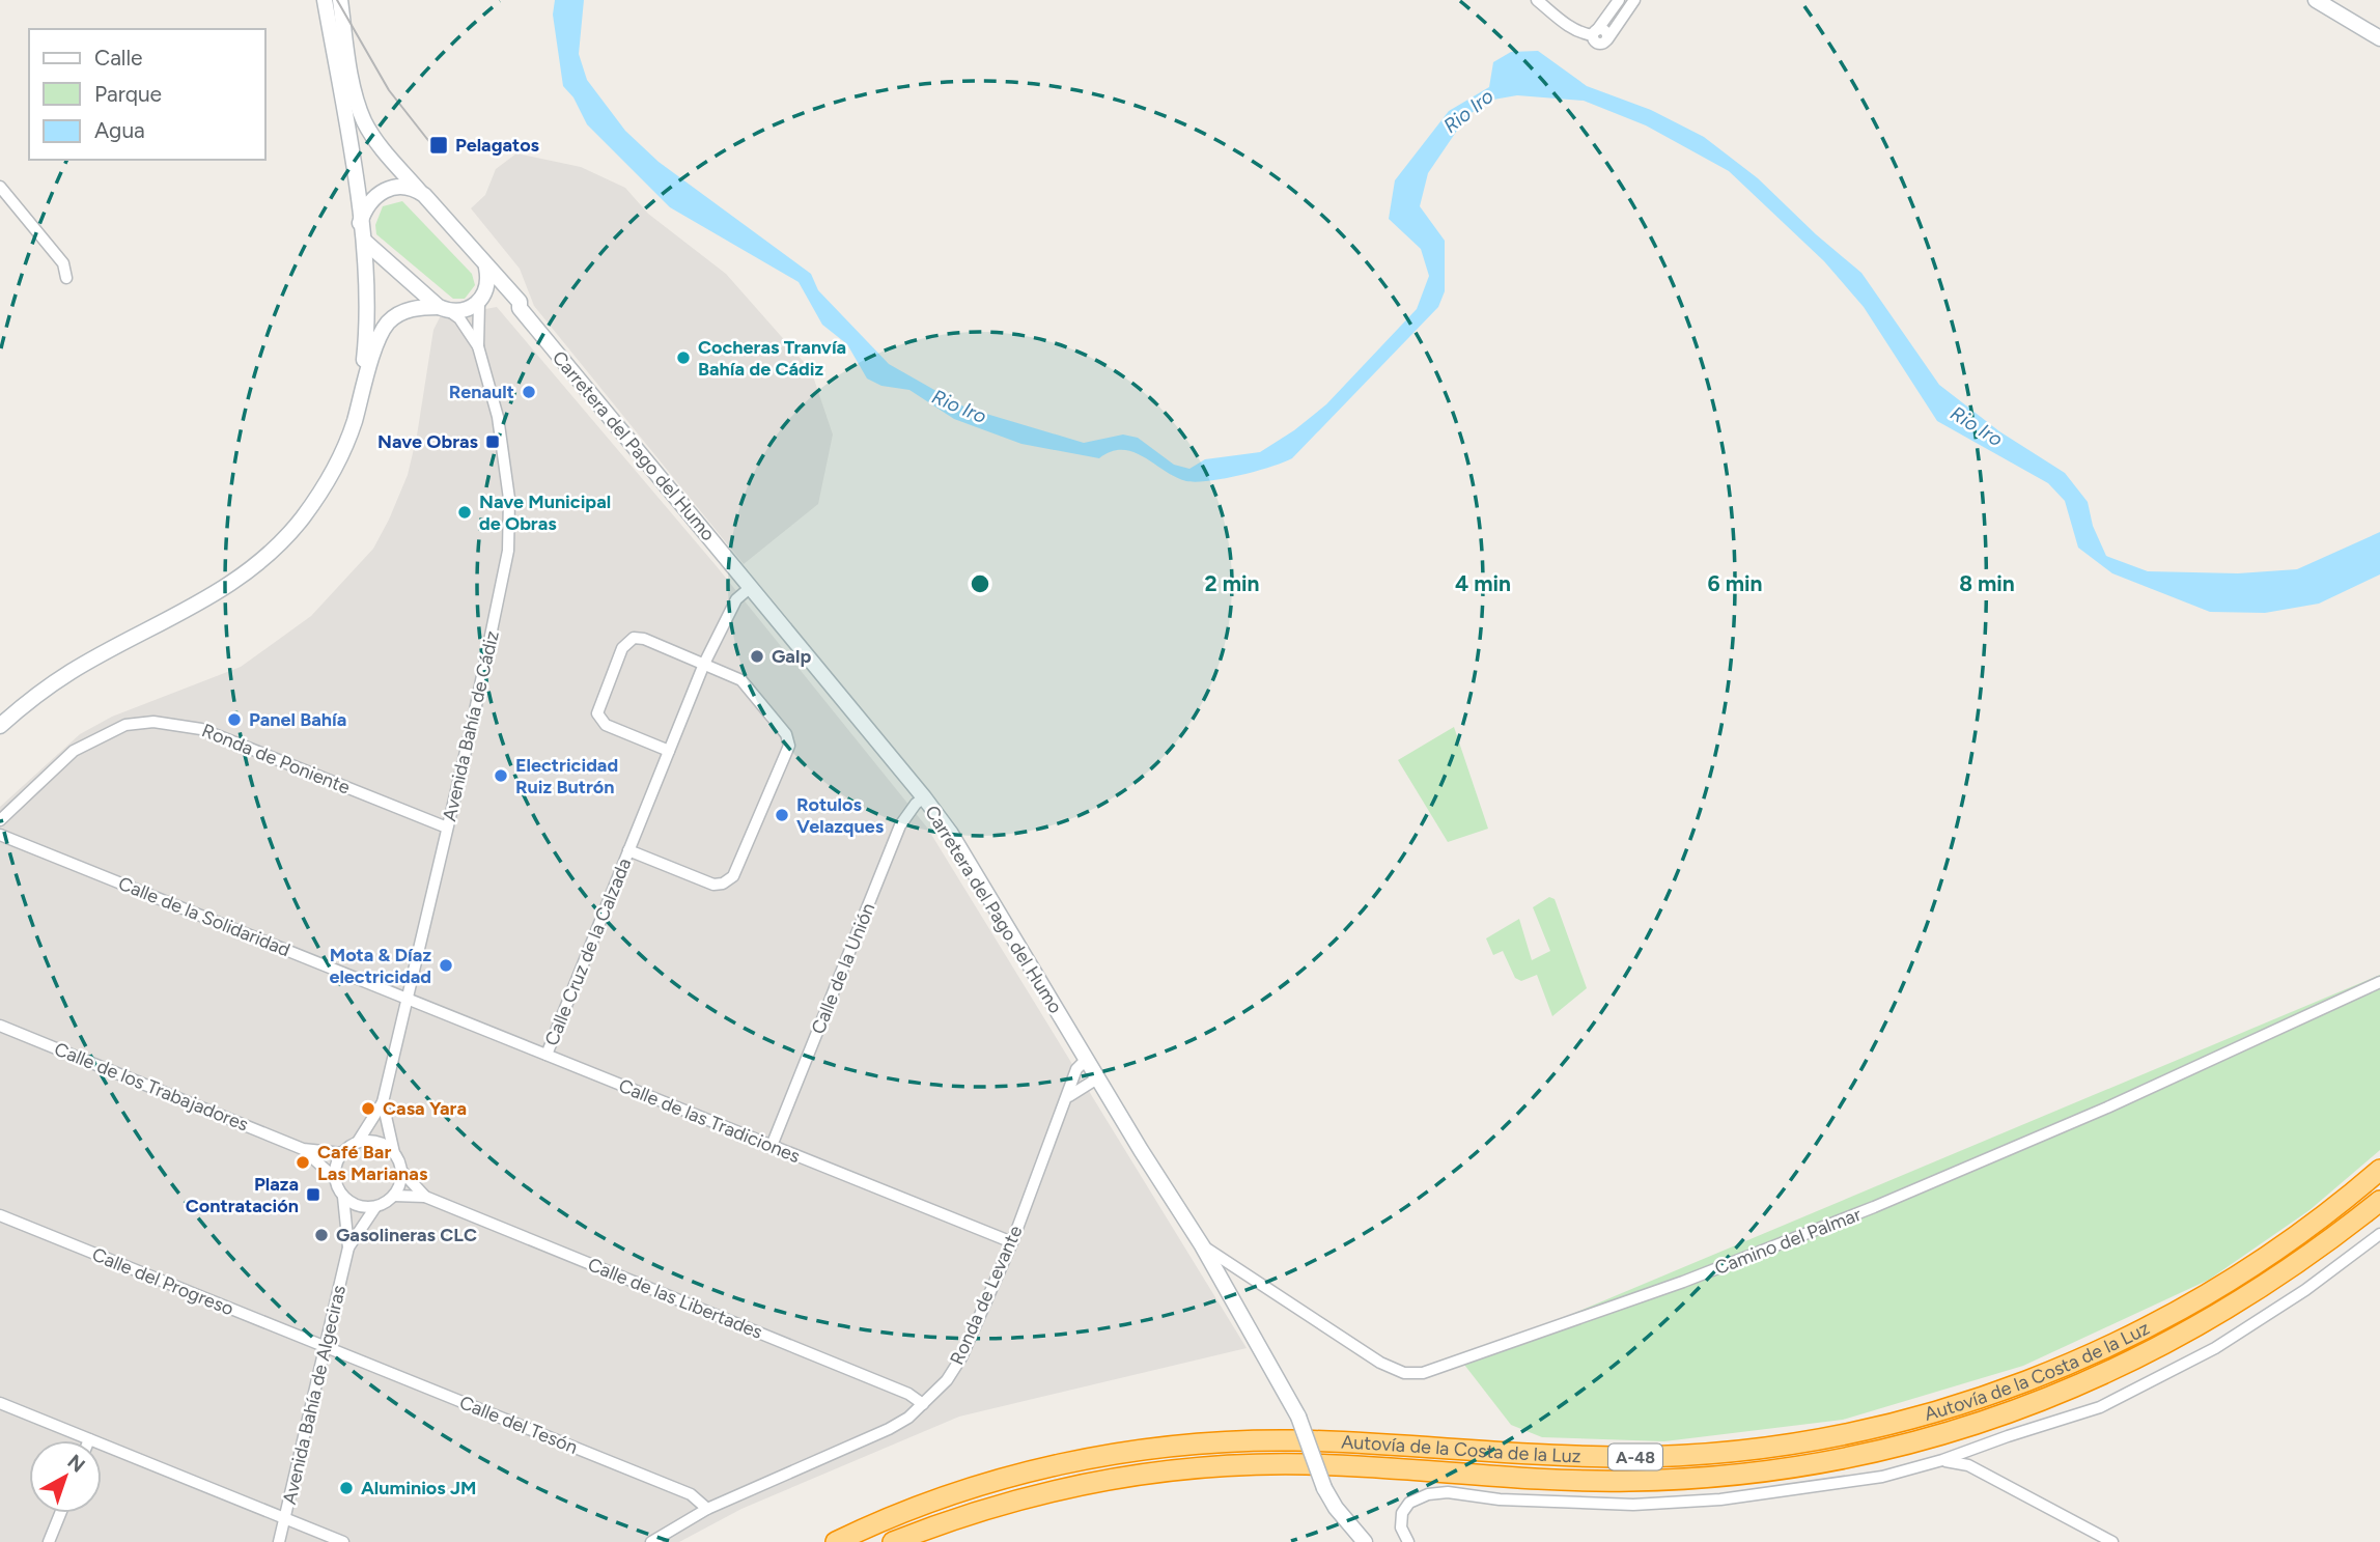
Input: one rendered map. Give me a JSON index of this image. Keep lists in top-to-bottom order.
{
  "streets": {
    "highway": ["Autovía de la Costa de la Luz", "A-48"],
    "main road": ["Carretera del Pago del Humo"],
    "street": [
      "Avenida Bahía de Cádiz",
      "Ronda de Poniente",
      "Calle de la Solidaridad",
      "Calle Cruz de la Calzada",
      "Calle de la Unión",
      "Calle de los Trabajadores",
      "Calle de las Tradiciones",
      "Camino del Palmar",
      "Calle del Progreso",
      "Ronda de Levante",
      "Calle de las Libertades",
      "Avenida Bahía de Algeciras",
      "Calle del Tesón"
    ]
  },
  "crossings": [
    ["Carretera del Pago del Humo", "Calle Cruz de la Calzada"],
    ["Carretera del Pago del Humo", "Calle de la Unión"],
    ["Carretera del Pago del Humo", "Camino del Palmar"],
    ["Carretera del Pago del Humo", "Ronda de Levante"],
    ["Avenida Bahía de Cádiz", "Ronda de Poniente"],
    ["Avenida Bahía de Cádiz", "Calle de la Solidaridad"],
    ["Avenida Bahía de Cádiz", "Calle de los Trabajadores"],
    ["Avenida Bahía de Cádiz", "Calle de las Tradiciones"],
    ["Avenida Bahía de Cádiz", "Calle de las Libertades"],
    ["Avenida Bahía de Cádiz", "Avenida Bahía de Algeciras"],
    ["Calle de la Solidaridad", "Calle de las Tradiciones"],
    ["Calle Cruz de la Calzada", "Calle de las Tradiciones"],
    ["Calle de la Unión", "Calle de las Tradiciones"],
    ["Calle de los Trabajadores", "Calle de las Libertades"],
    ["Calle de los Trabajadores", "Avenida Bahía de Algeciras"],
    ["Calle de las Tradiciones", "Ronda de Levante"],
    ["Calle del Progreso", "Avenida Bahía de Algeciras"],
    ["Calle del Progreso", "Calle del Tesón"],
    ["Ronda de Levante", "Calle de las Libertades"],
    ["Ronda de Levante", "Calle del Tesón"],
    ["Calle de las Libertades", "Avenida Bahía de Algeciras"],
    ["Avenida Bahía de Algeciras", "Calle del Tesón"]
  ],
  "water": ["Rio Iro"],
  "places": {
    "transit": ["Pelagatos", "Nave Obras", "Plaza Contratación"],
    "other": [
      "Cocheras Tranvía Bahía de Cádiz",
      "Renault",
      "Nave Municipal de Obras",
      "Galp",
      "Panel Bahía",
      "Electricidad Ruiz Butrón",
      "Rotulos Velazques",
      "Mota & Díaz electricidad",
      "Casa Yara",
      "Café Bar Las Marianas",
      "Gasolineras CLC",
      "Aluminios JM"
    ]
  },
  "legend": ["Calle", "Parque", "Agua"],
  "north": "top right",
  "rings": [
    "2 min",
    "4 min",
    "6 min",
    "8 min"
  ]
}
